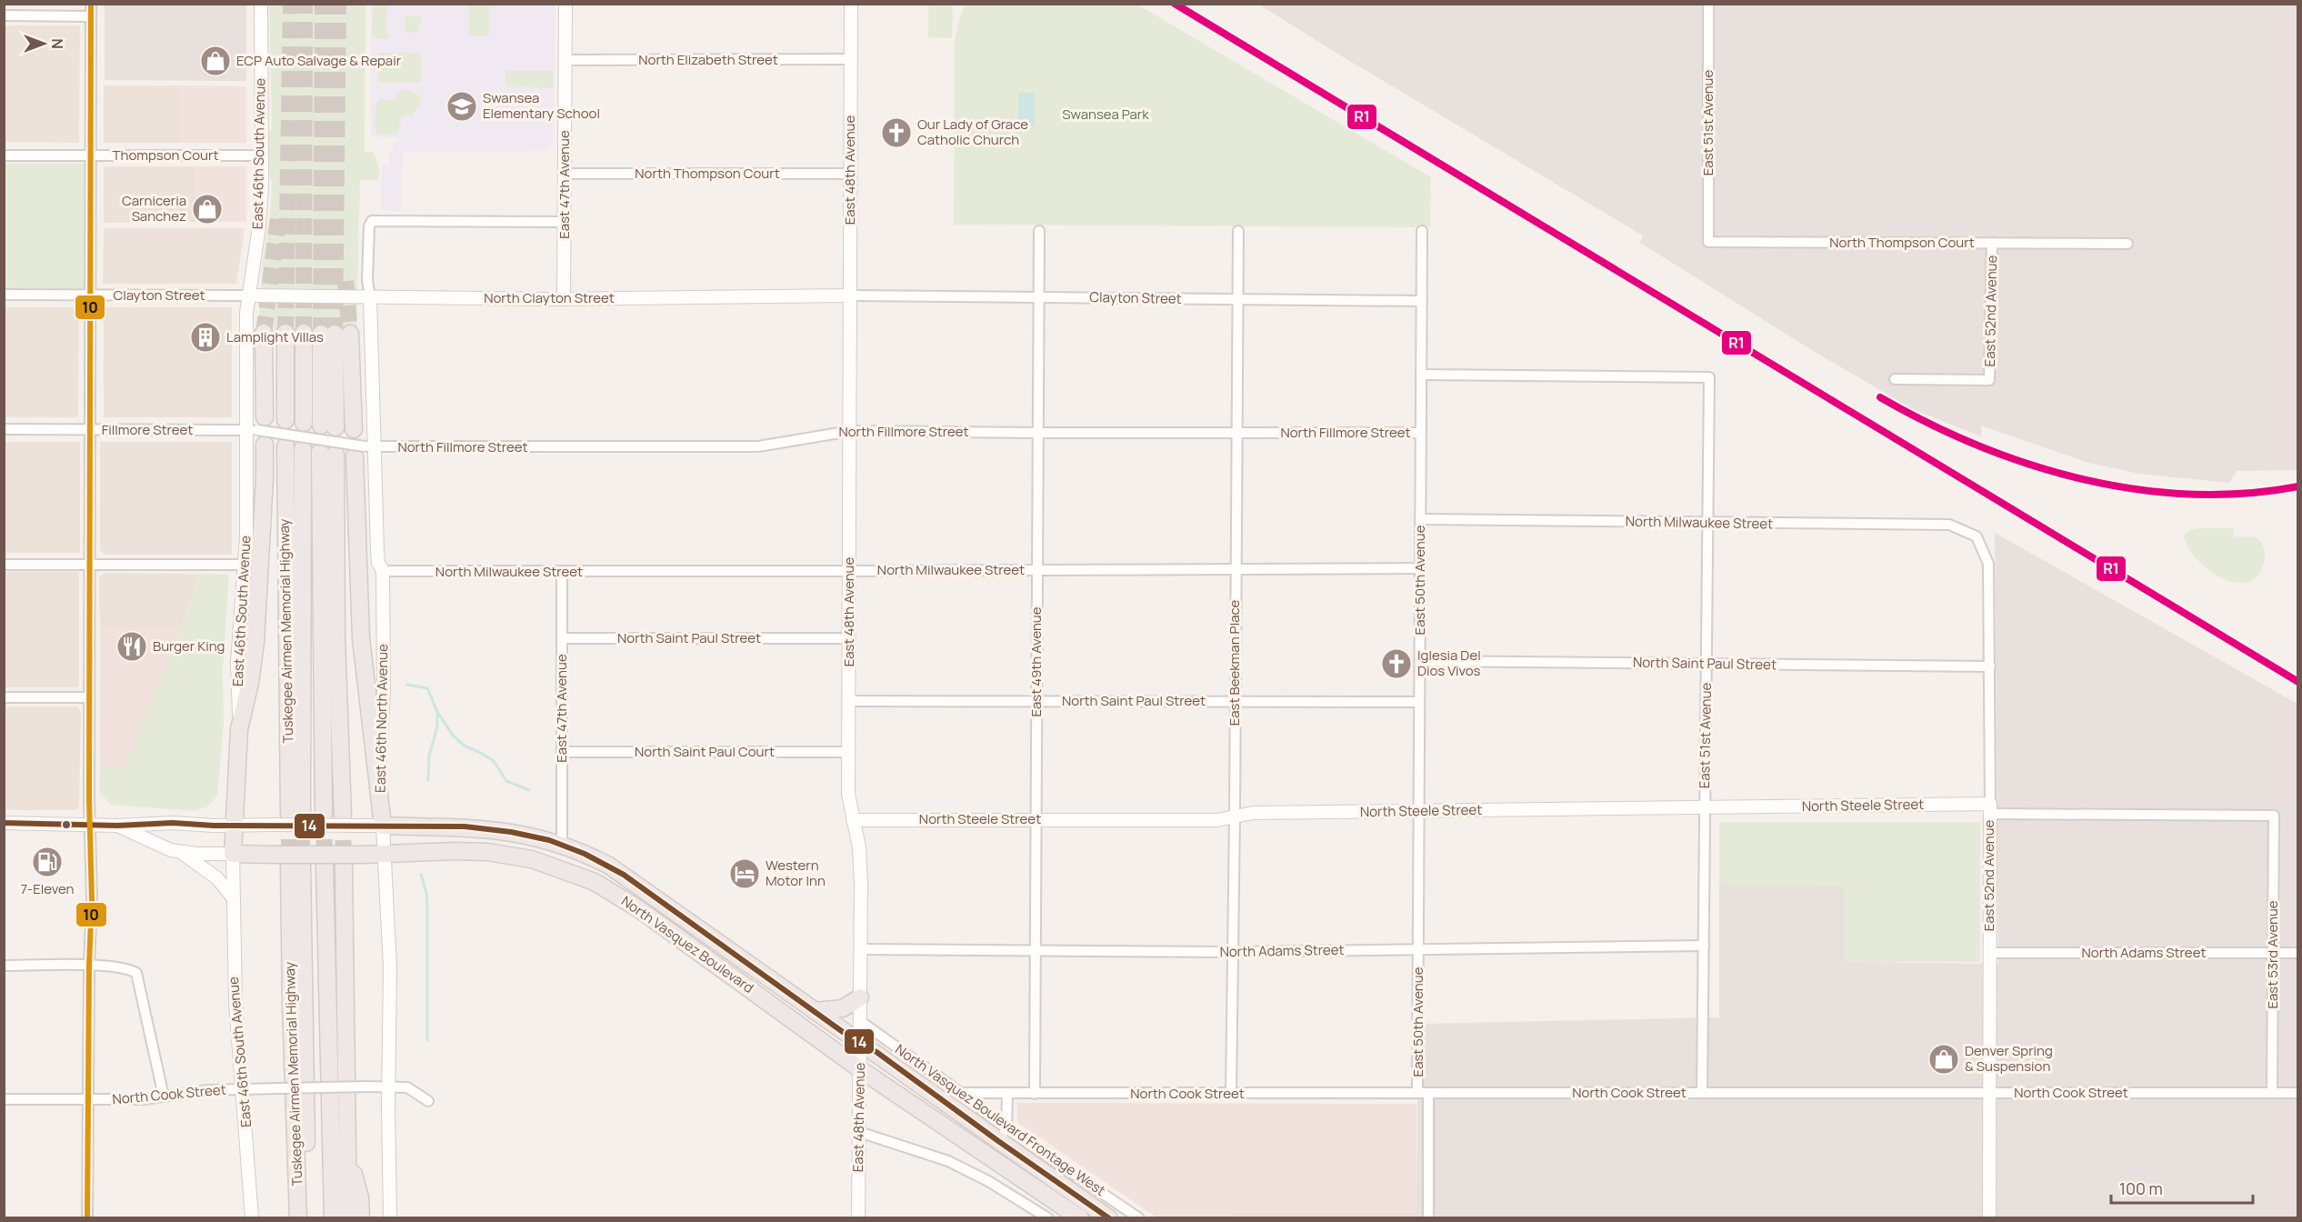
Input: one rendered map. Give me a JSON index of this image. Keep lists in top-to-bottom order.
{
  "streets": {
    "highway": [
      "East 46th South Avenue",
      "Tuskegee Airmen Memorial Highway",
      "East 46th North Avenue",
      "North Vasquez Boulevard"
    ],
    "street": [
      "North Elizabeth Street",
      "East 51st Avenue",
      "Thompson Court",
      "East 48th Avenue",
      "North Thompson Court",
      "East 47th Avenue",
      "Clayton Street",
      "North Clayton Street",
      "East 52nd Avenue",
      "Fillmore Street",
      "North Fillmore Street",
      "North Milwaukee Street",
      "East 50th Avenue",
      "North Saint Paul Street",
      "East 49th Avenue",
      "East Beekman Place",
      "North Saint Paul Court",
      "North Steele Street",
      "North Adams Street",
      "East 53rd Avenue",
      "North Cook Street",
      "North Vasquez Boulevard Frontage West"
    ]
  },
  "crossings": [
    ["North Elizabeth Street", "East 48th Avenue"],
    ["North Elizabeth Street", "East 47th Avenue"],
    ["East 51st Avenue", "North Thompson Court"],
    ["East 51st Avenue", "North Milwaukee Street"],
    ["East 51st Avenue", "East 50th Avenue"],
    ["East 51st Avenue", "North Saint Paul Street"],
    ["East 51st Avenue", "North Steele Street"],
    ["East 51st Avenue", "North Adams Street"],
    ["East 51st Avenue", "North Cook Street"],
    ["East 46th South Avenue", "Thompson Court"],
    ["East 46th South Avenue", "Clayton Street"],
    ["East 46th South Avenue", "North Clayton Street"],
    ["East 46th South Avenue", "Fillmore Street"],
    ["East 46th South Avenue", "North Fillmore Street"],
    ["East 46th South Avenue", "North Vasquez Boulevard"],
    ["East 46th South Avenue", "North Cook Street"],
    ["East 48th Avenue", "North Thompson Court"],
    ["East 48th Avenue", "Clayton Street"],
    ["East 48th Avenue", "North Clayton Street"],
    ["East 48th Avenue", "North Fillmore Street"],
    ["East 48th Avenue", "North Milwaukee Street"],
    ["East 48th Avenue", "North Saint Paul Street"],
    ["East 48th Avenue", "North Saint Paul Court"],
    ["East 48th Avenue", "North Steele Street"],
    ["East 48th Avenue", "North Vasquez Boulevard"],
    ["East 48th Avenue", "North Adams Street"],
    ["East 48th Avenue", "North Vasquez Boulevard Frontage West"],
    ["North Thompson Court", "East 47th Avenue"],
    ["North Thompson Court", "East 52nd Avenue"],
    ["East 47th Avenue", "North Clayton Street"],
    ["East 47th Avenue", "North Milwaukee Street"],
    ["East 47th Avenue", "North Saint Paul Street"],
    ["East 47th Avenue", "East 46th North Avenue"],
    ["East 47th Avenue", "North Saint Paul Court"],
    ["East 47th Avenue", "North Vasquez Boulevard"],
    ["Clayton Street", "North Clayton Street"],
    ["Clayton Street", "East 50th Avenue"],
    ["Clayton Street", "East 49th Avenue"],
    ["Clayton Street", "East Beekman Place"],
    ["North Clayton Street", "East 46th North Avenue"],
    ["East 52nd Avenue", "North Milwaukee Street"],
    ["East 52nd Avenue", "North Saint Paul Street"],
    ["East 52nd Avenue", "North Steele Street"],
    ["East 52nd Avenue", "North Adams Street"],
    ["East 52nd Avenue", "North Cook Street"],
    ["Fillmore Street", "North Fillmore Street"],
    ["North Fillmore Street", "East 50th Avenue"],
    ["North Fillmore Street", "East 49th Avenue"],
    ["North Fillmore Street", "East Beekman Place"],
    ["North Fillmore Street", "East 46th North Avenue"],
    ["North Milwaukee Street", "East 50th Avenue"],
    ["North Milwaukee Street", "East 49th Avenue"],
    ["North Milwaukee Street", "East Beekman Place"],
    ["North Milwaukee Street", "East 46th North Avenue"],
    ["East 50th Avenue", "North Saint Paul Street"],
    ["East 50th Avenue", "North Steele Street"],
    ["East 50th Avenue", "North Adams Street"],
    ["East 50th Avenue", "North Cook Street"],
    ["North Saint Paul Street", "East 49th Avenue"],
    ["North Saint Paul Street", "East Beekman Place"],
    ["East 49th Avenue", "North Steele Street"],
    ["East 49th Avenue", "North Adams Street"],
    ["East 49th Avenue", "North Cook Street"],
    ["East Beekman Place", "North Steele Street"],
    ["East Beekman Place", "North Adams Street"],
    ["East Beekman Place", "North Cook Street"],
    ["East 46th North Avenue", "North Vasquez Boulevard"],
    ["East 46th North Avenue", "North Cook Street"],
    ["North Steele Street", "East 53rd Avenue"],
    ["North Vasquez Boulevard", "North Vasquez Boulevard Frontage West"],
    ["North Adams Street", "East 53rd Avenue"],
    ["East 53rd Avenue", "North Cook Street"],
    ["North Cook Street", "North Vasquez Boulevard Frontage West"]
  ],
  "parks": ["Swansea Park"],
  "places": {
    "shop": ["ECP Auto Salvage & Repair", "Carniceria Sanchez", "Denver Spring & Suspension"],
    "school or university": ["Swansea Elementary School"],
    "church": ["Our Lady of Grace Catholic Church", "Iglesia Del Dios Vivos"],
    "building": ["Lamplight Villas"],
    "restaurant": ["Burger King"],
    "fuel station": ["7-Eleven"],
    "hotel": ["Western Motor Inn"]
  },
  "lines": ["transit line R1", "transit line 10", "transit line 14"],
  "scale_bar": "100 m",
  "north": "right"
}
